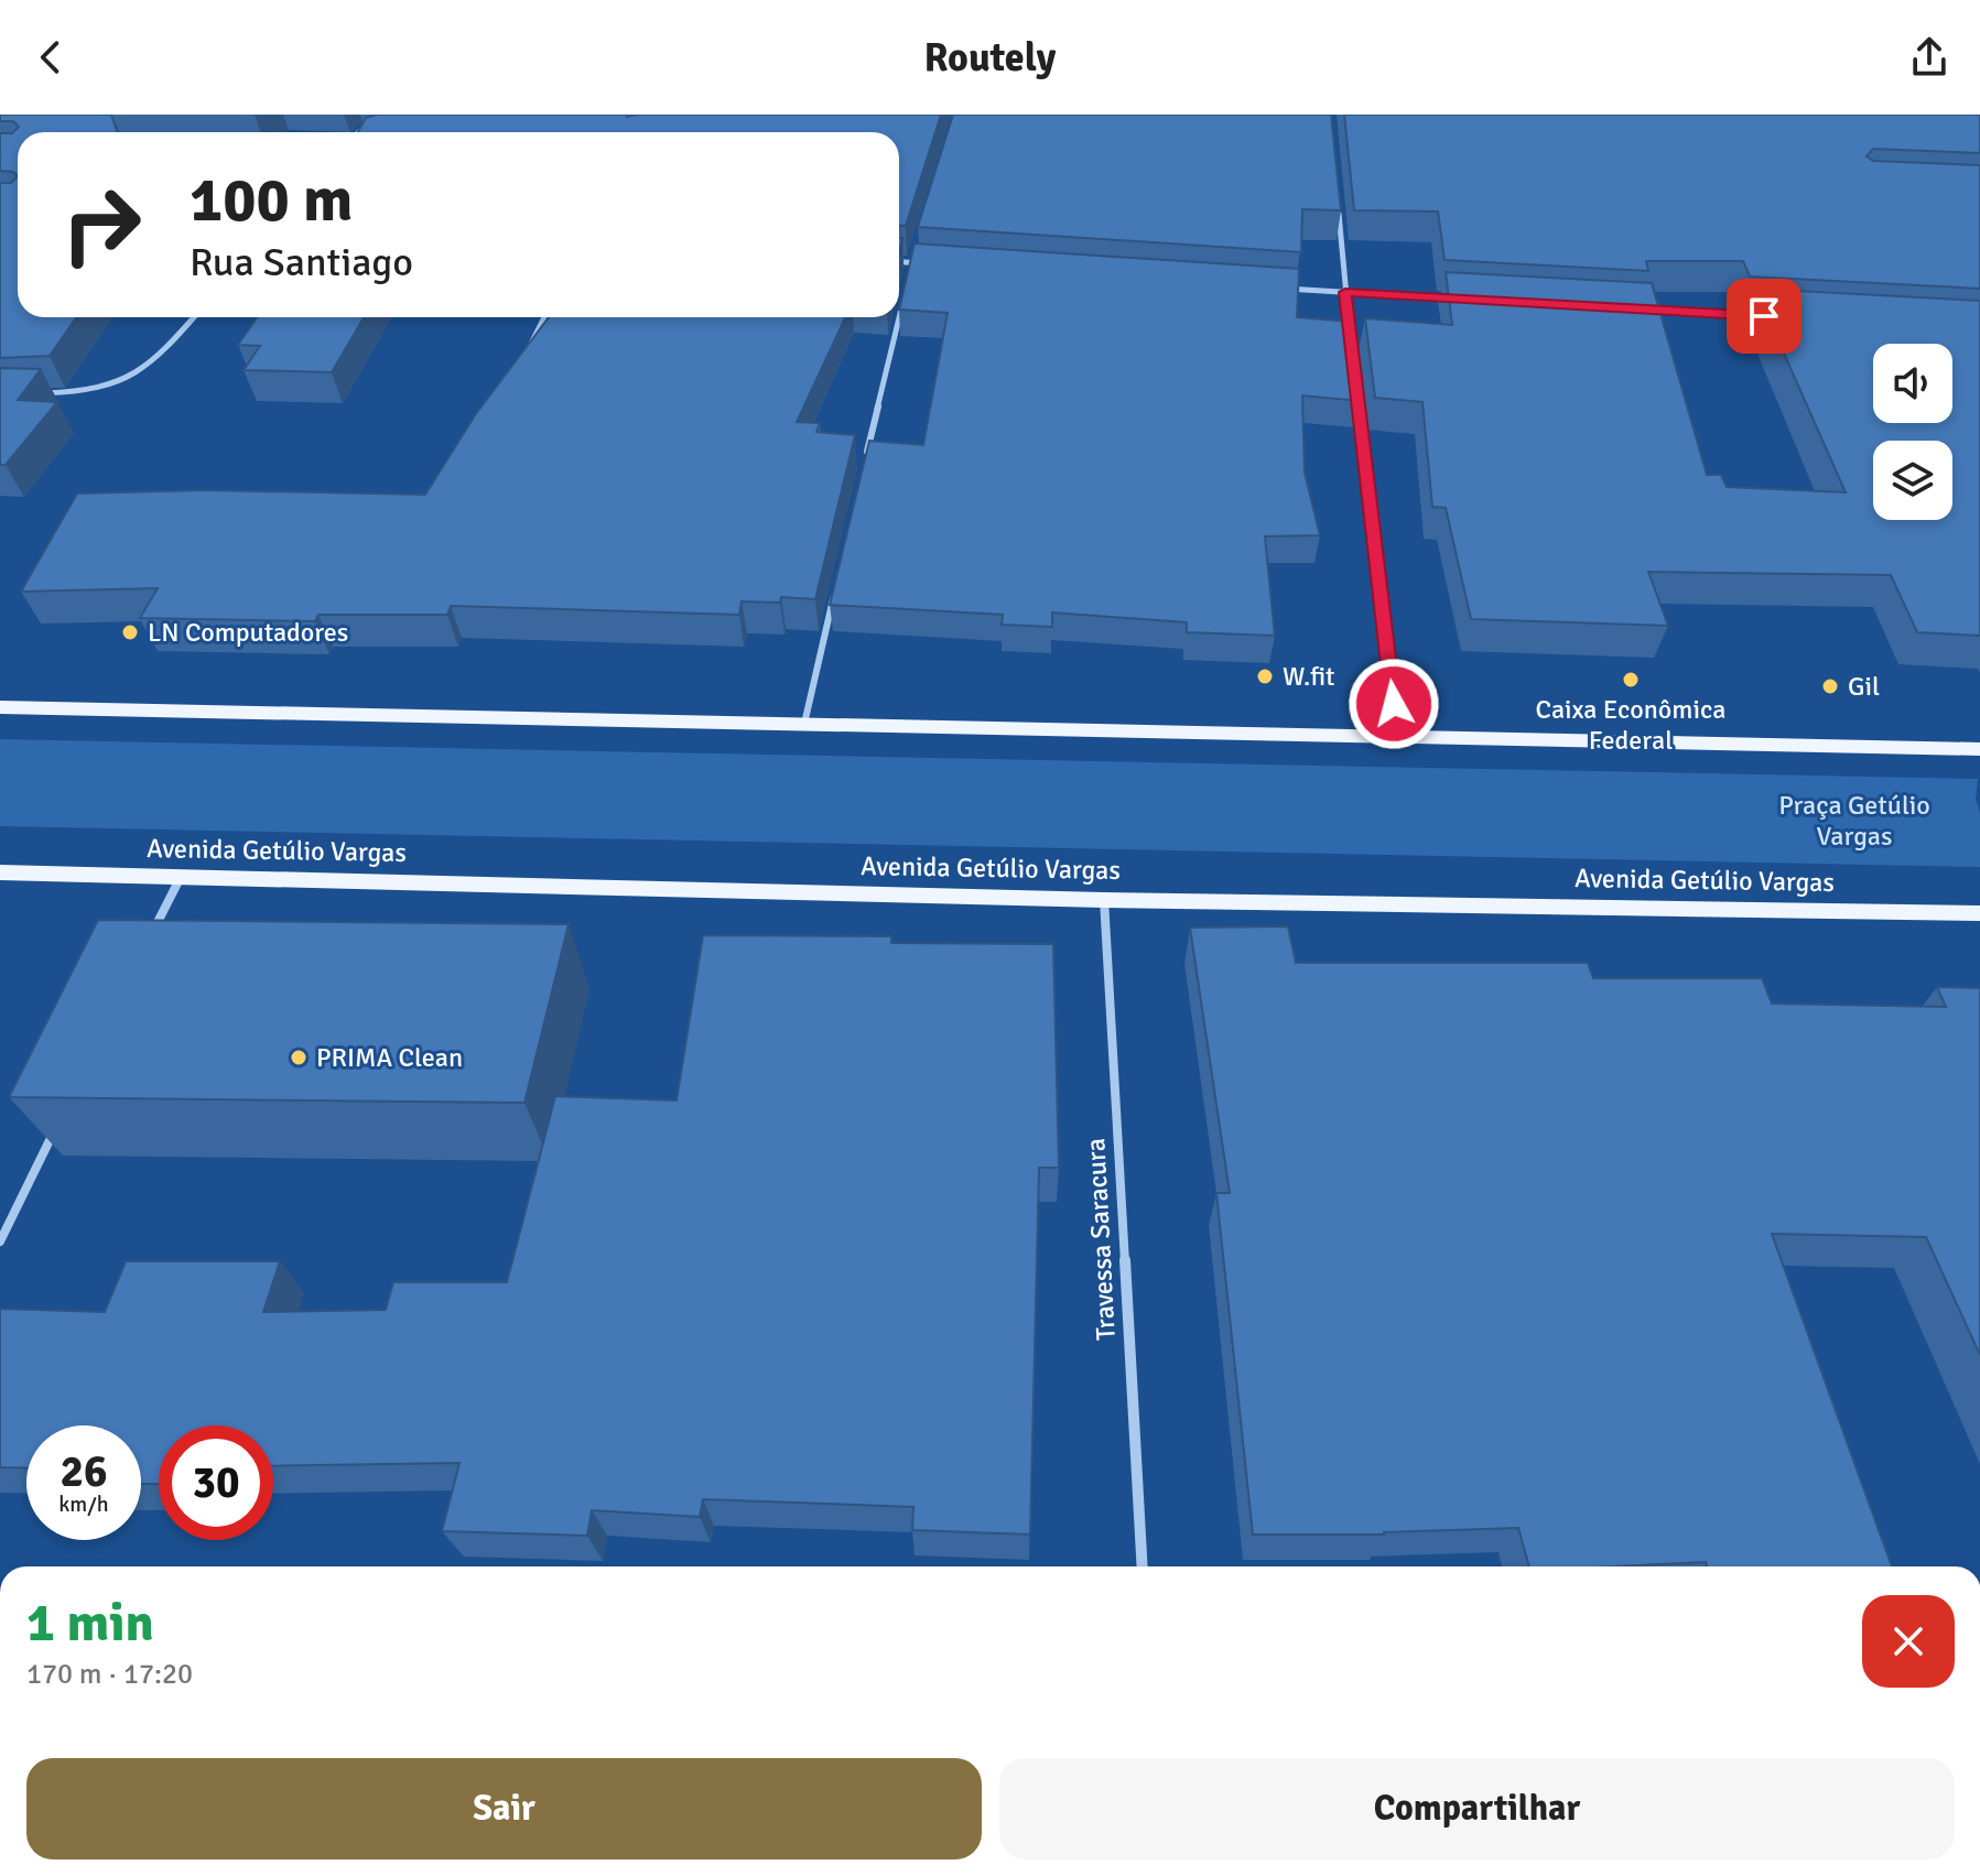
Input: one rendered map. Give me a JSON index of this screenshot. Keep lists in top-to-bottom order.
{
  "streets": {
    "main road": ["Avenida Getúlio Vargas"],
    "street": ["Travessa Saracura"]
  },
  "crossings": [
    ["Avenida Getúlio Vargas", "Travessa Saracura"]
  ],
  "parks": ["Praça Getúlio Vargas"],
  "places": [
    "LN Computadores",
    "W.fit",
    "Caixa Econômica Federal",
    "Gil",
    "PRIMA Clean"
  ],
  "page": {
    "header": "Routely",
    "turn": ["100 m", "Rua Santiago"],
    "speed": "26 km/h",
    "limit": "30",
    "heading": ["1 min", "170 m · 17:20"],
    "buttons": ["Sair", "Compartilhar"]
  }
}
